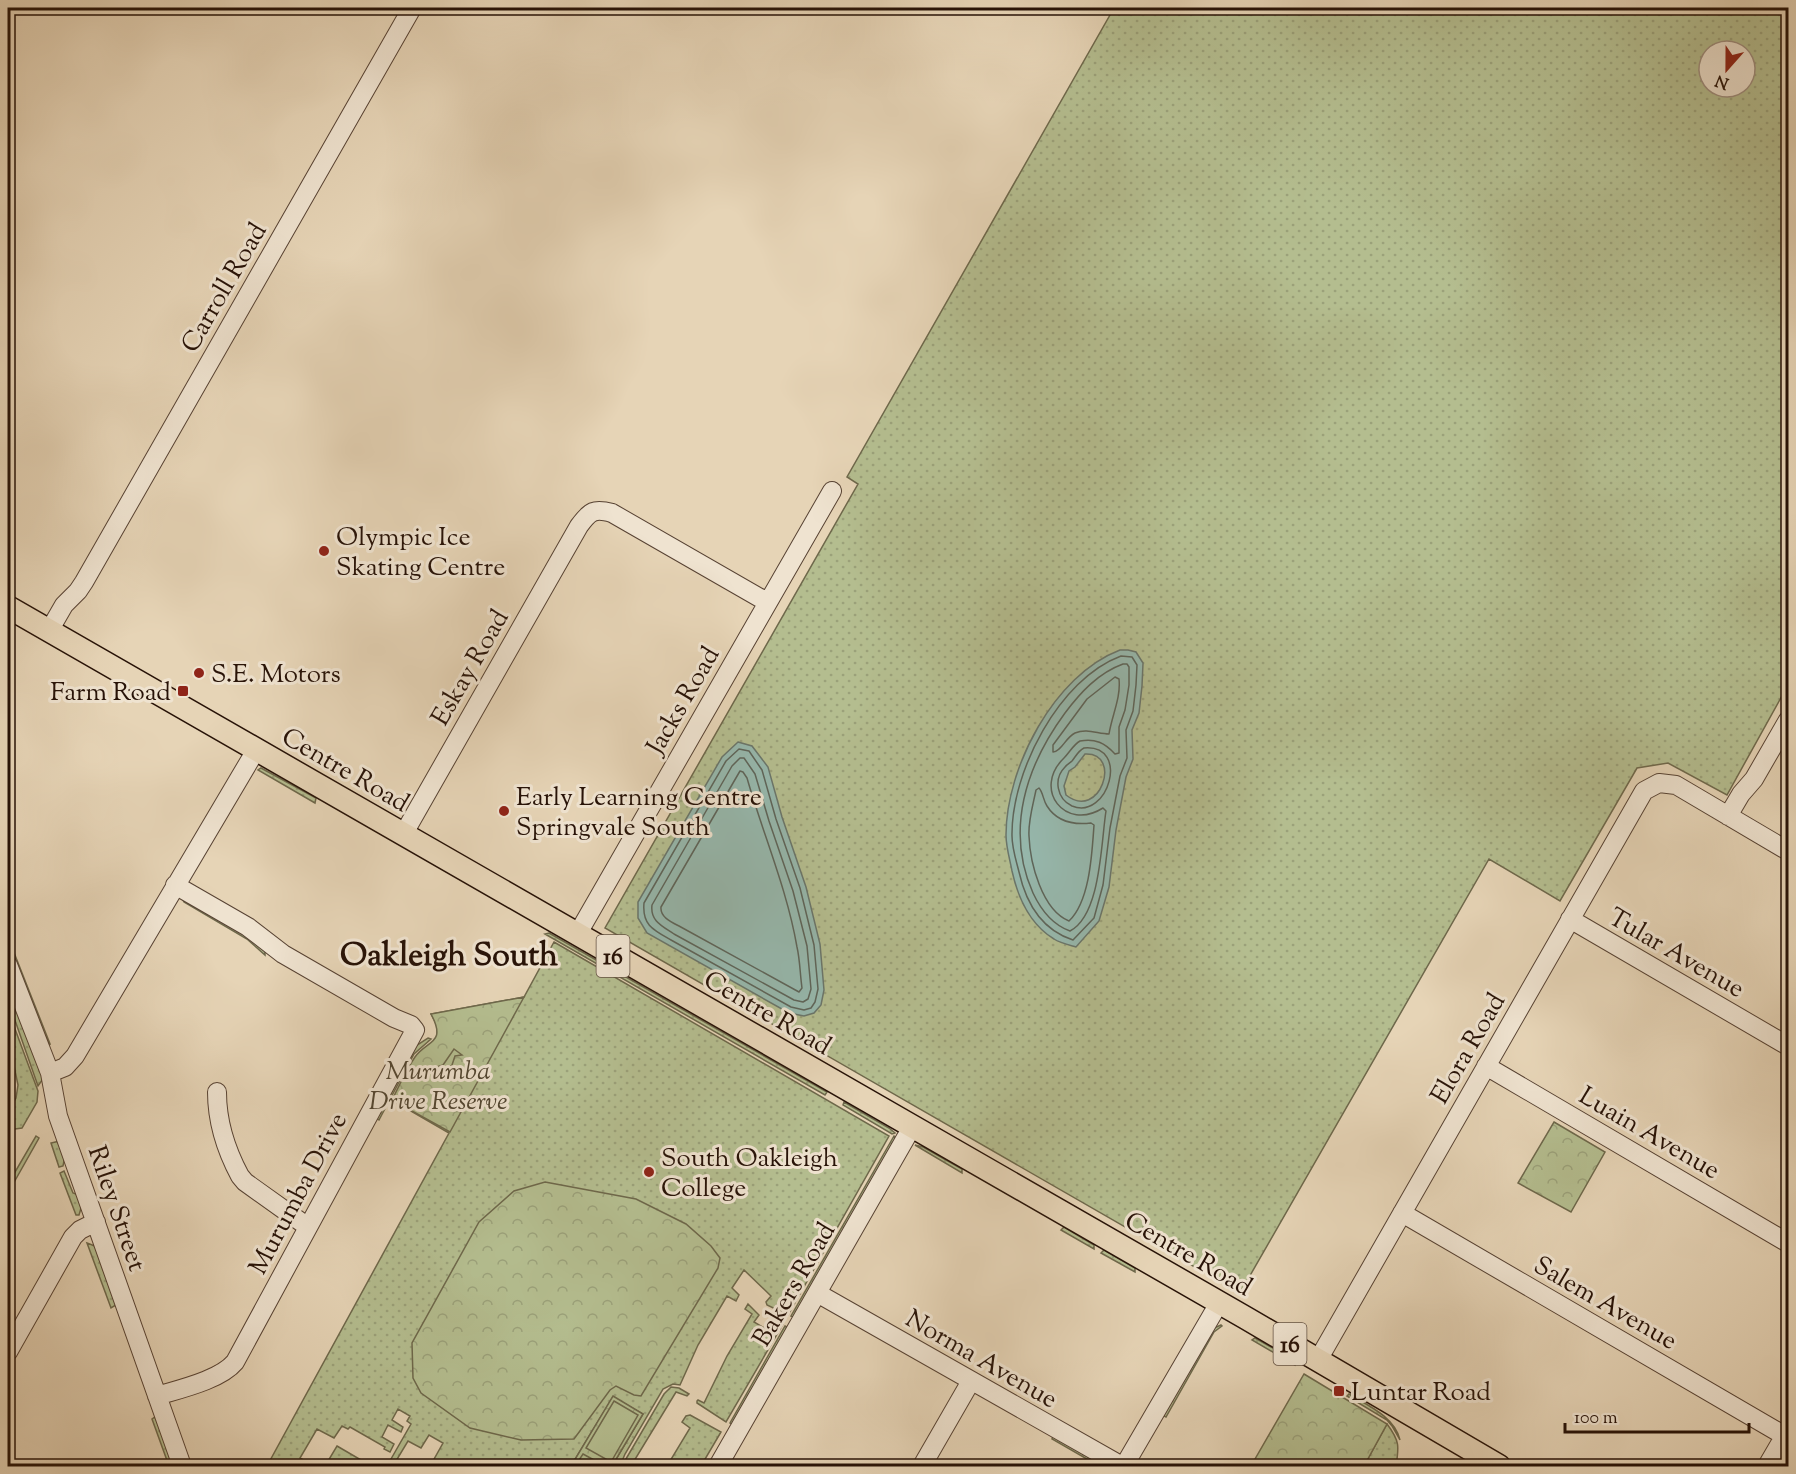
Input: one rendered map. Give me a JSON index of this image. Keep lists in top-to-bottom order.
{
  "streets": {
    "main road": ["Centre Road", "16"],
    "street": [
      "Carroll Road",
      "Eskay Road",
      "Jacks Road",
      "Tular Avenue",
      "Elora Road",
      "Luain Avenue",
      "Murumba Drive",
      "Riley Street",
      "Bakers Road",
      "Salem Avenue",
      "Norma Avenue"
    ]
  },
  "crossings": [
    ["Carroll Road", "Centre Road"],
    ["Eskay Road", "Jacks Road"],
    ["Eskay Road", "Centre Road"],
    ["Jacks Road", "Centre Road"],
    ["Centre Road", "Elora Road"],
    ["Centre Road", "Bakers Road"],
    ["Tular Avenue", "Elora Road"],
    ["Elora Road", "Luain Avenue"],
    ["Elora Road", "Salem Avenue"],
    ["Murumba Drive", "Riley Street"],
    ["Bakers Road", "Norma Avenue"]
  ],
  "districts": ["Oakleigh South"],
  "parks": ["Murumba Drive Reserve"],
  "places": {
    "other": [
      "Olympic Ice Skating Centre",
      "S.E. Motors",
      "Early Learning Centre Springvale South",
      "South Oakleigh College"
    ],
    "transit": ["Farm Road", "Luntar Road"]
  },
  "scale_bar": "100 m",
  "north": "bottom"
}
